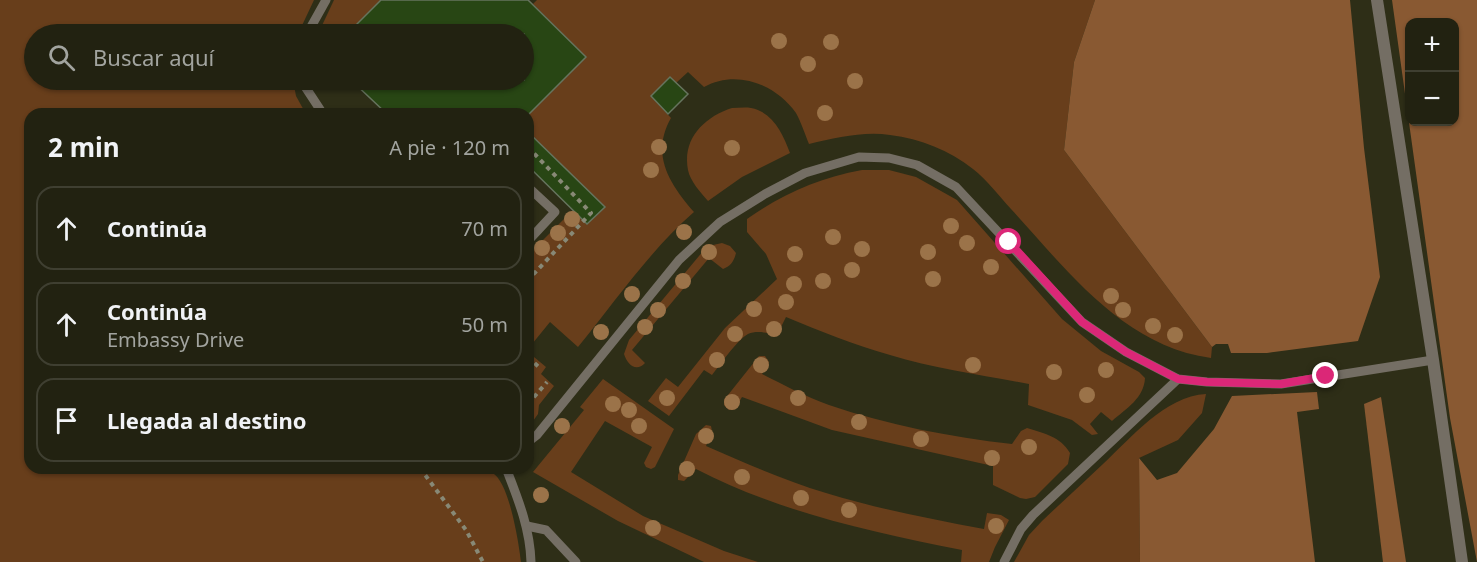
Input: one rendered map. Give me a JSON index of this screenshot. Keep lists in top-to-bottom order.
{
  "page": {
    "map_buttons": ["+", "−"],
    "search": "Buscar aquí",
    "heading": ["2 min", "A pie · 120 m"],
    "list": [
      ["Continúa", "70 m"],
      ["Continúa", "Embassy Drive", "50 m"],
      "Llegada al destino"
    ]
  }
}
